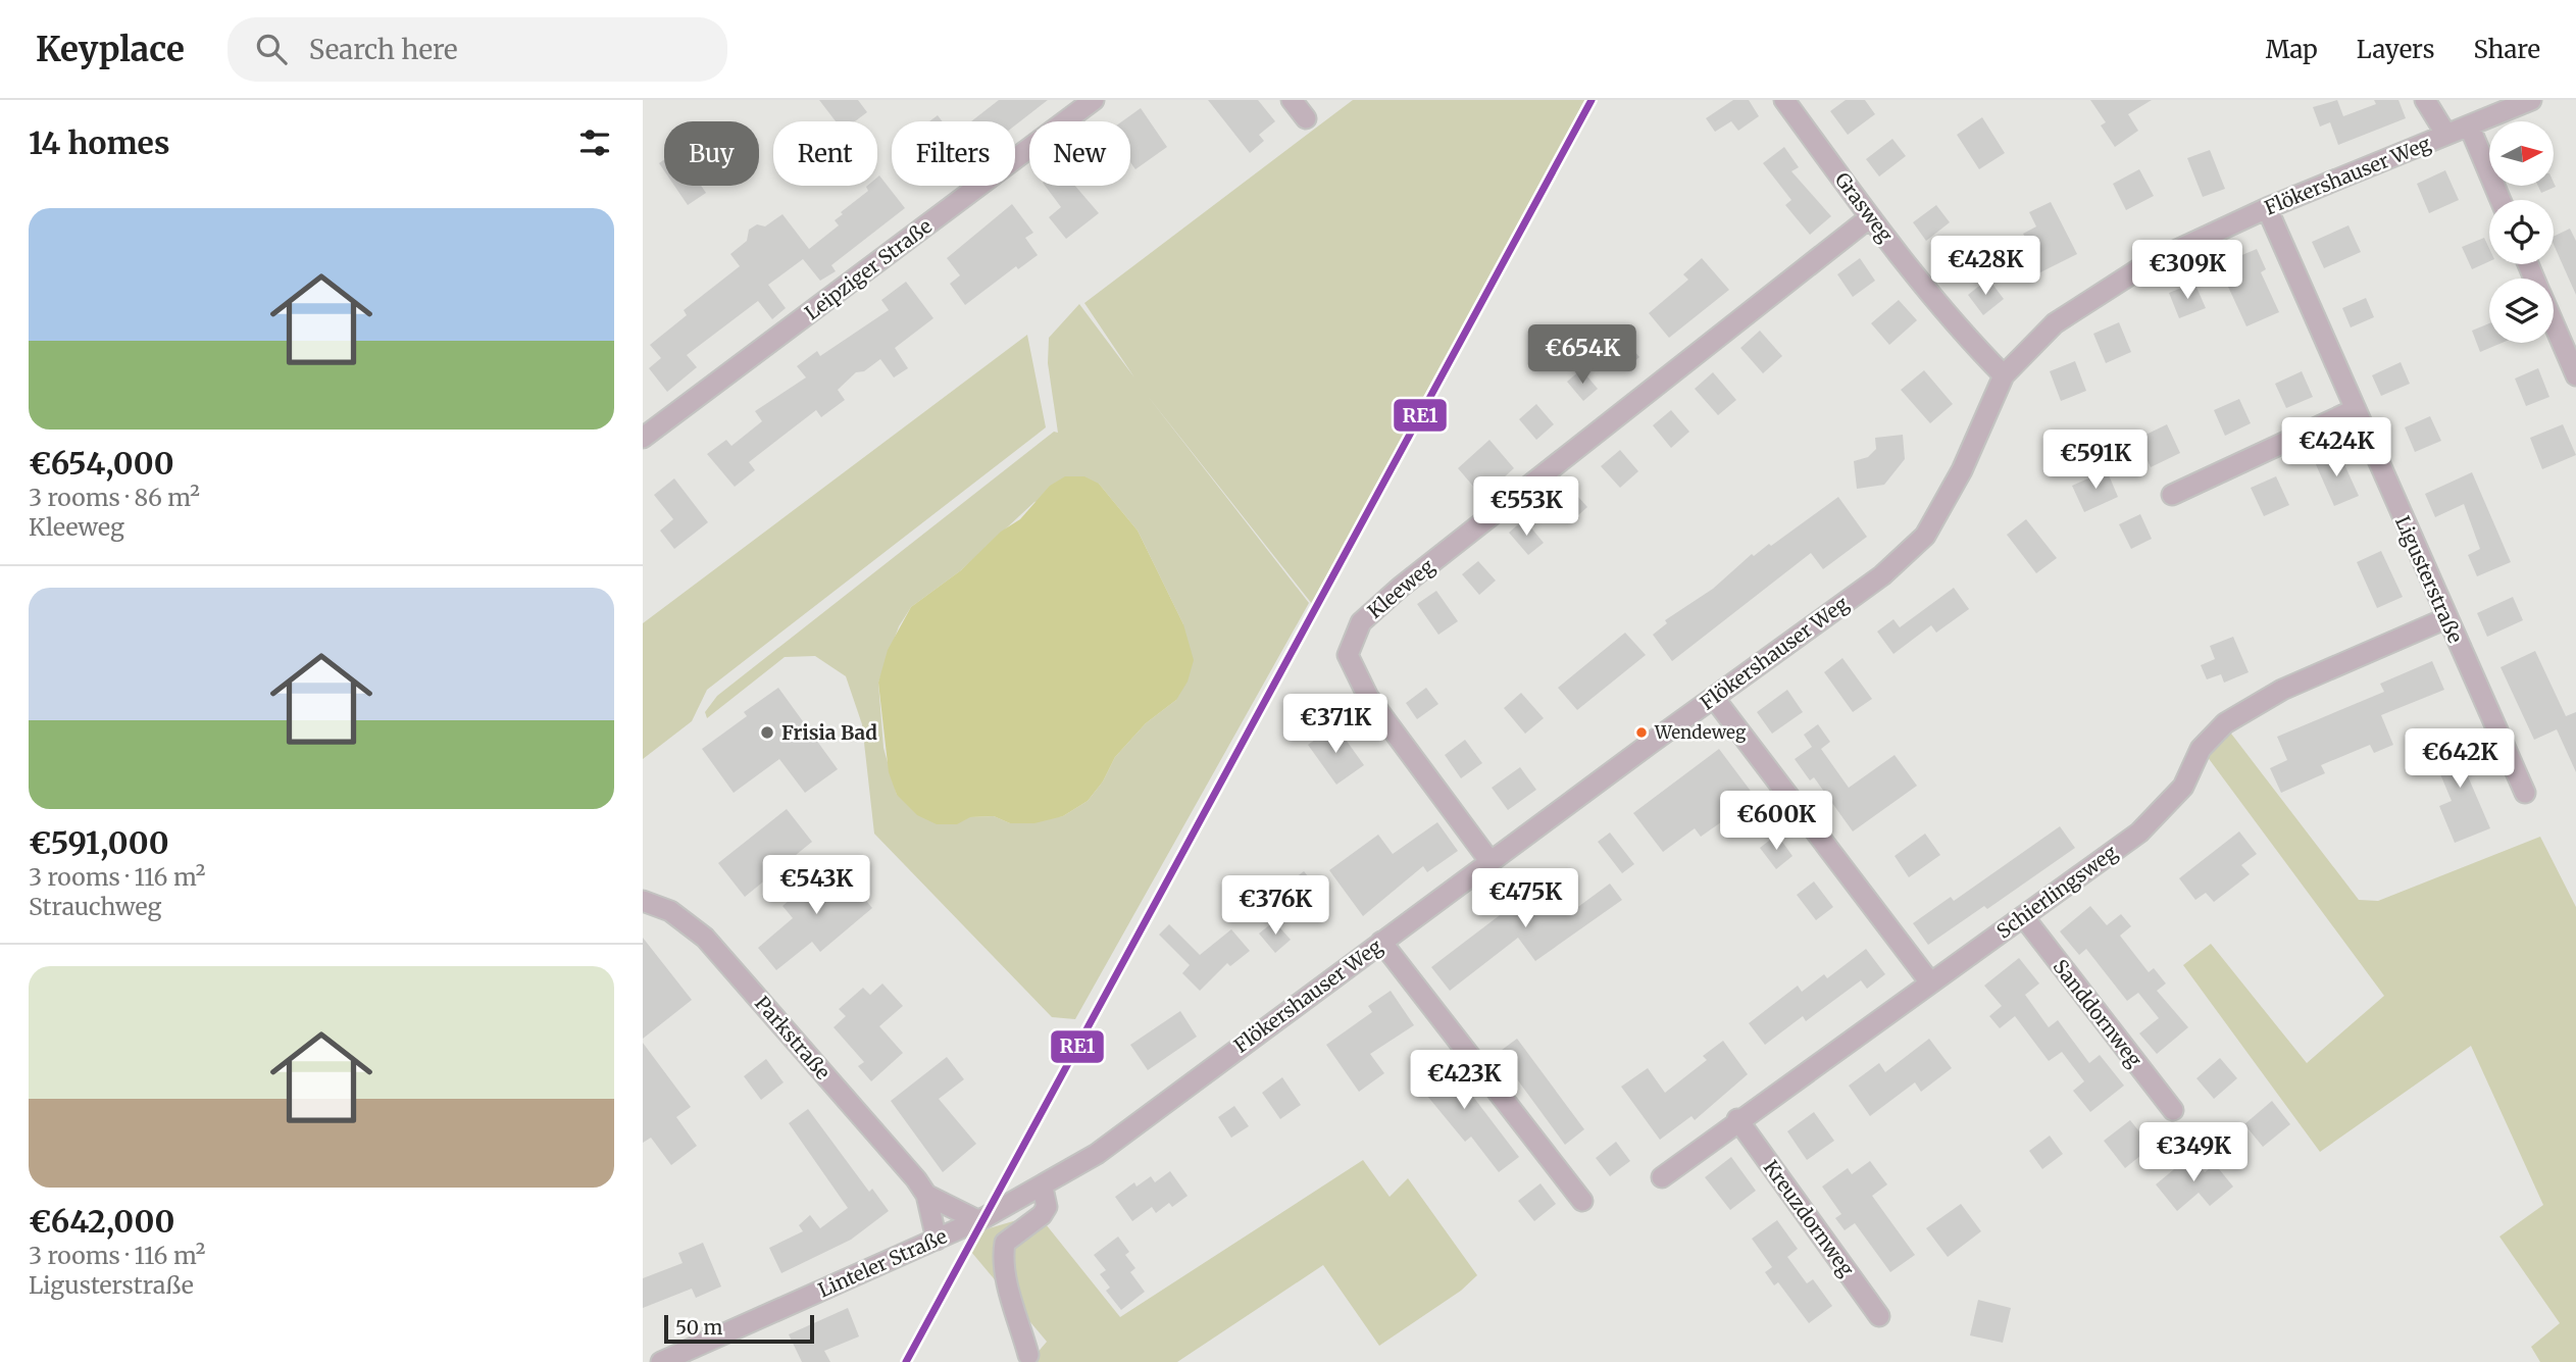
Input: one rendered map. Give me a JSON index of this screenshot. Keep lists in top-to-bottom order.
{
  "streets": {
    "street": [
      "Flökershauser Weg",
      "Grasweg",
      "Leipziger Straße",
      "Ligusterstraße",
      "Kleeweg",
      "Schierlingsweg",
      "Sanddornweg",
      "Parkstraße",
      "Kreuzdornweg",
      "Linteler Straße"
    ]
  },
  "crossings": [
    ["Flökershauser Weg", "Grasweg"],
    ["Flökershauser Weg", "Ligusterstraße"],
    ["Flökershauser Weg", "Kleeweg"],
    ["Flökershauser Weg", "Parkstraße"],
    ["Flökershauser Weg", "Linteler Straße"],
    ["Grasweg", "Kleeweg"],
    ["Ligusterstraße", "Schierlingsweg"],
    ["Schierlingsweg", "Sanddornweg"],
    ["Schierlingsweg", "Kreuzdornweg"],
    ["Parkstraße", "Linteler Straße"]
  ],
  "places": ["Frisia Bad", "Wendeweg"],
  "lines": ["transit line RE1"],
  "scale_bar": "50 m",
  "north": "right",
  "page": {
    "header": "Keyplace",
    "search": "Search here",
    "nav": ["Map", "Layers", "Share"],
    "heading": "14 homes",
    "chip": [
      "Buy",
      "Rent",
      "Filters",
      "New"
    ],
    "list": [
      {
        "name": "€654,000",
        "note": "3 rooms · 86 m² · Kleeweg"
      },
      {
        "name": "€591,000",
        "note": "3 rooms · 116 m² · Strauchweg"
      },
      {
        "name": "€642,000",
        "note": "3 rooms · 116 m² · Ligusterstraße"
      }
    ],
    "price": [
      "€428K",
      "€309K",
      "€654K",
      "€424K",
      "€591K",
      "€553K",
      "€371K",
      "€642K",
      "€600K",
      "€543K",
      "€475K",
      "€376K",
      "€423K",
      "€349K"
    ],
    "scale": "50 m"
  }
}
